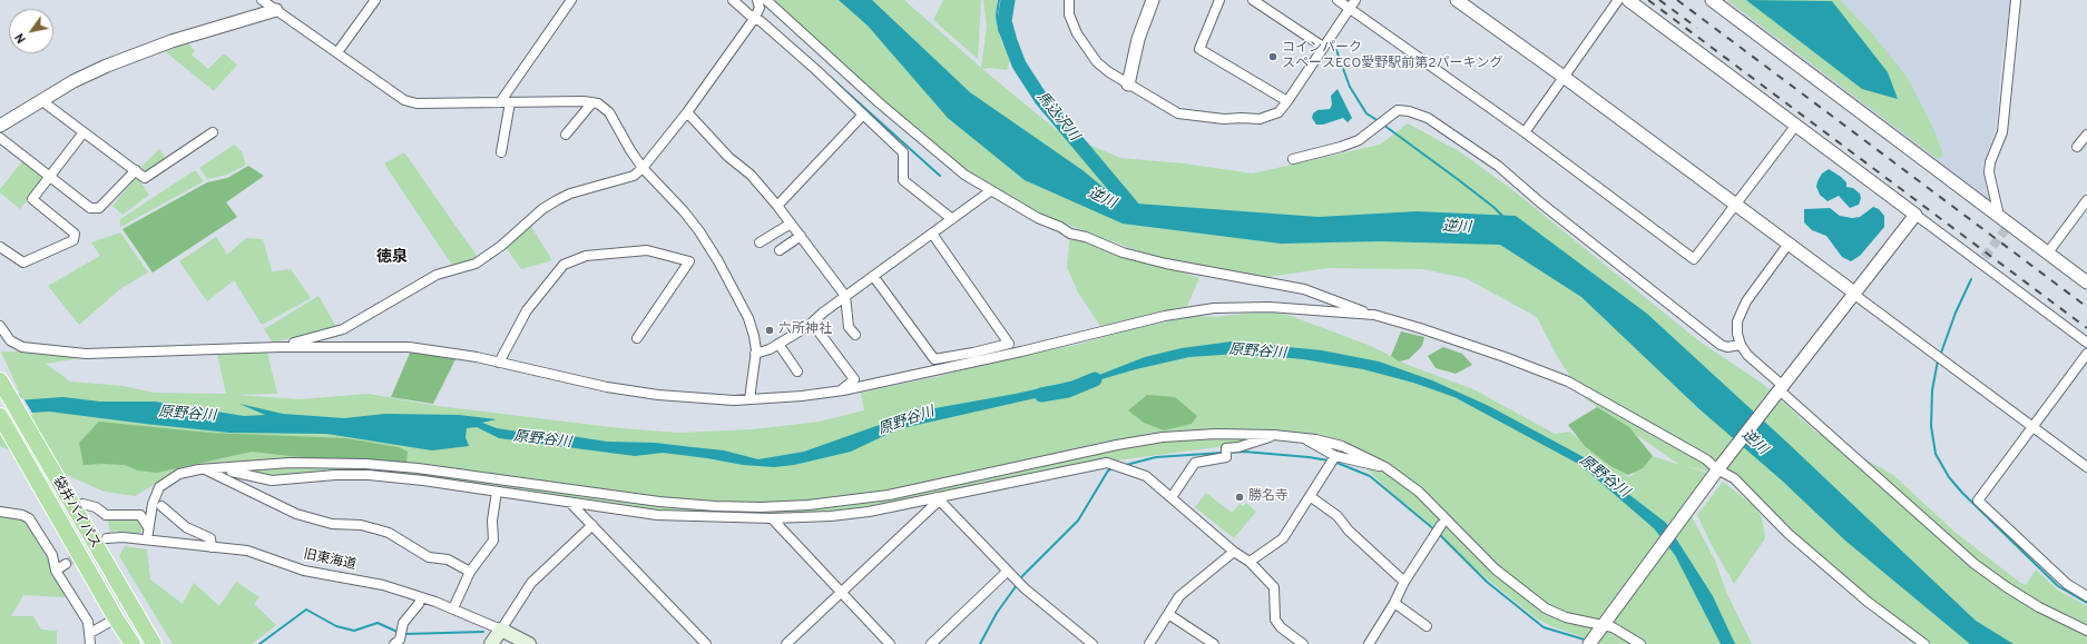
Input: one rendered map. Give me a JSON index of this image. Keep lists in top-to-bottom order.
{
  "streets": {
    "highway": ["袋井バイパス"],
    "street": ["旧東海道"]
  },
  "districts": ["徳泉"],
  "water": ["馬込沢川", "逆川", "原野谷川"],
  "places": ["コインパーク スペースECO愛野駅前第2パーキング", "六所神社", "勝名寺"],
  "north": "bottom left"
}
